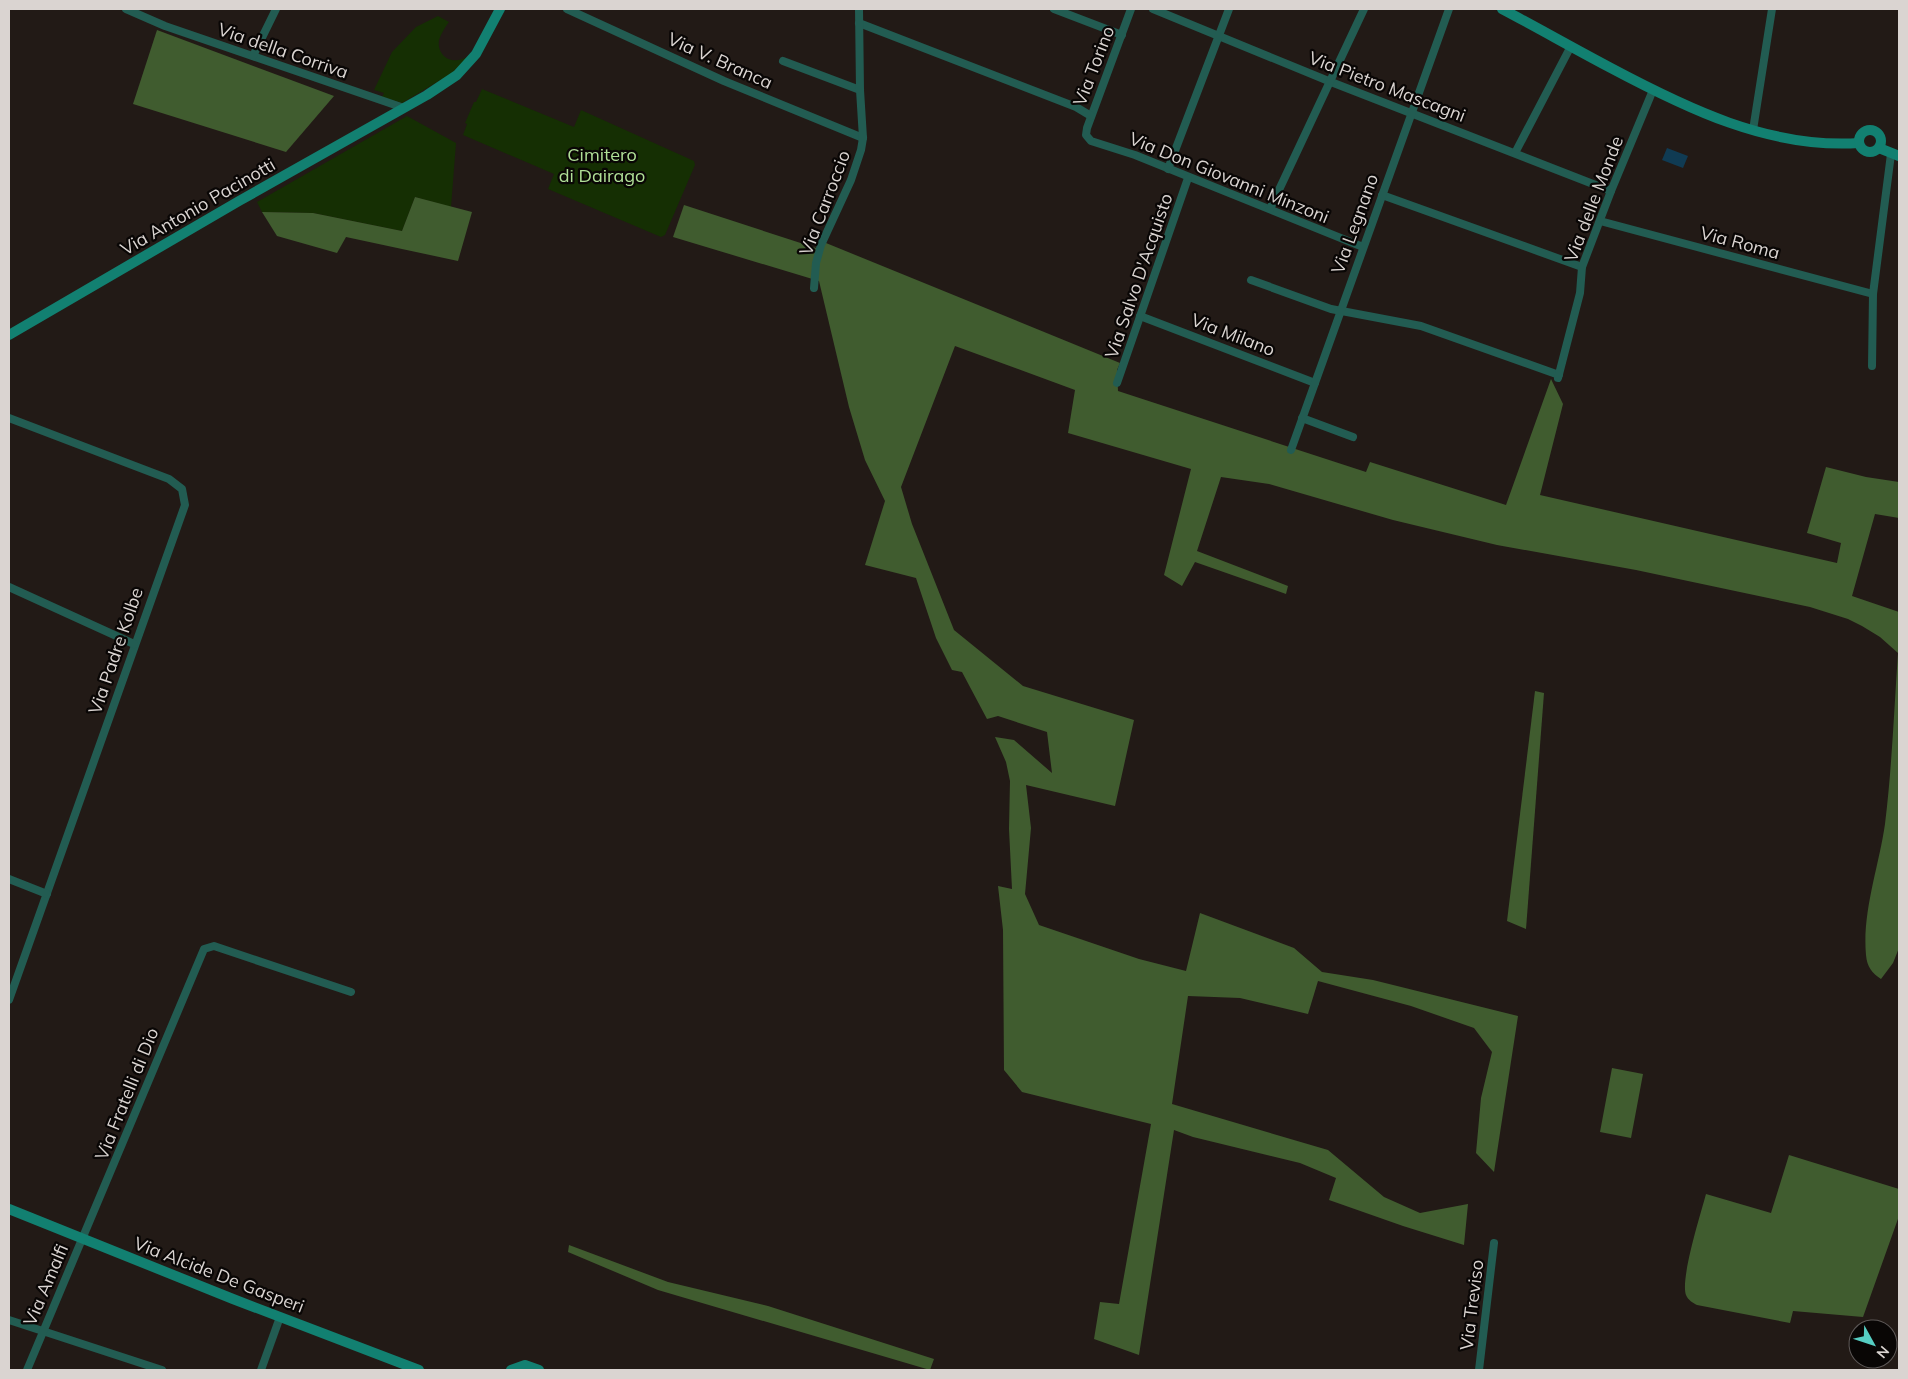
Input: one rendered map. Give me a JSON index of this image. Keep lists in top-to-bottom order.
{
  "streets": {
    "street": [
      "Via della Corriva",
      "Via V. Branca",
      "Via Torino",
      "Via Pietro Mascagni",
      "Via Don Giovanni Minzoni",
      "Via delle Monde",
      "Via Carroccio",
      "Via Antonio Pacinotti",
      "Via Legnano",
      "Via Roma",
      "Via Salvo D'Acquisto",
      "Via Milano",
      "Via Padre Kolbe",
      "Via Fratelli di Dio",
      "Via Alcide De Gasperi",
      "Via Amalfi",
      "Via Treviso"
    ]
  },
  "crossings": [
    ["Via della Corriva", "Via Antonio Pacinotti"],
    ["Via V. Branca", "Via Carroccio"],
    ["Via Torino", "Via Don Giovanni Minzoni"],
    ["Via Pietro Mascagni", "Via delle Monde"],
    ["Via Pietro Mascagni", "Via Legnano"],
    ["Via Don Giovanni Minzoni", "Via Legnano"],
    ["Via Don Giovanni Minzoni", "Via Salvo D'Acquisto"],
    ["Via delle Monde", "Via Legnano"],
    ["Via delle Monde", "Via Roma"],
    ["Via Legnano", "Via Milano"],
    ["Via Salvo D'Acquisto", "Via Milano"],
    ["Via Fratelli di Dio", "Via Alcide De Gasperi"],
    ["Via Fratelli di Dio", "Via Amalfi"],
    ["Via Alcide De Gasperi", "Via Amalfi"]
  ],
  "parks": ["Cimitero di Dairago"],
  "north": "bottom right"
}
